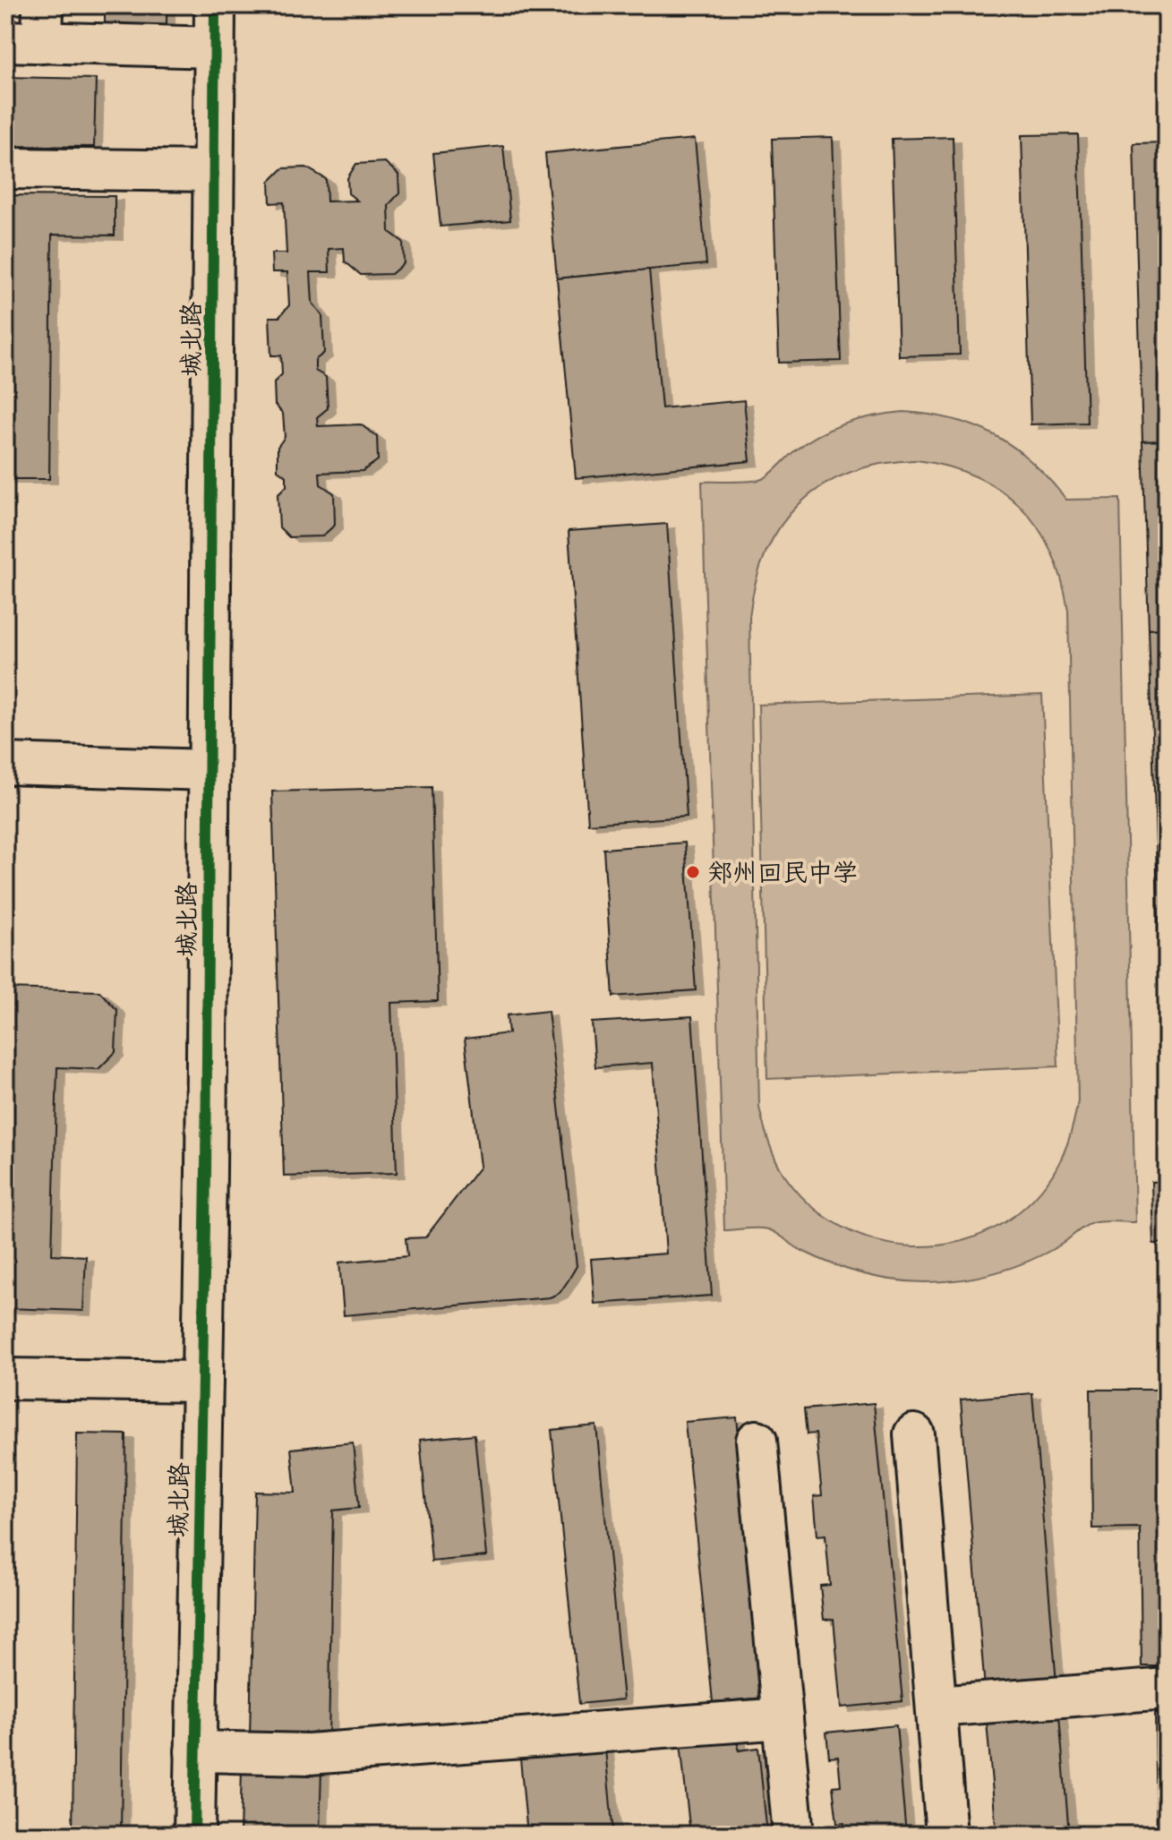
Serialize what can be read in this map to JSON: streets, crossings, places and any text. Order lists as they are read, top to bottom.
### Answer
{
  "streets": {
    "street": ["城北路"]
  },
  "places": ["郑州回民中学"]
}
